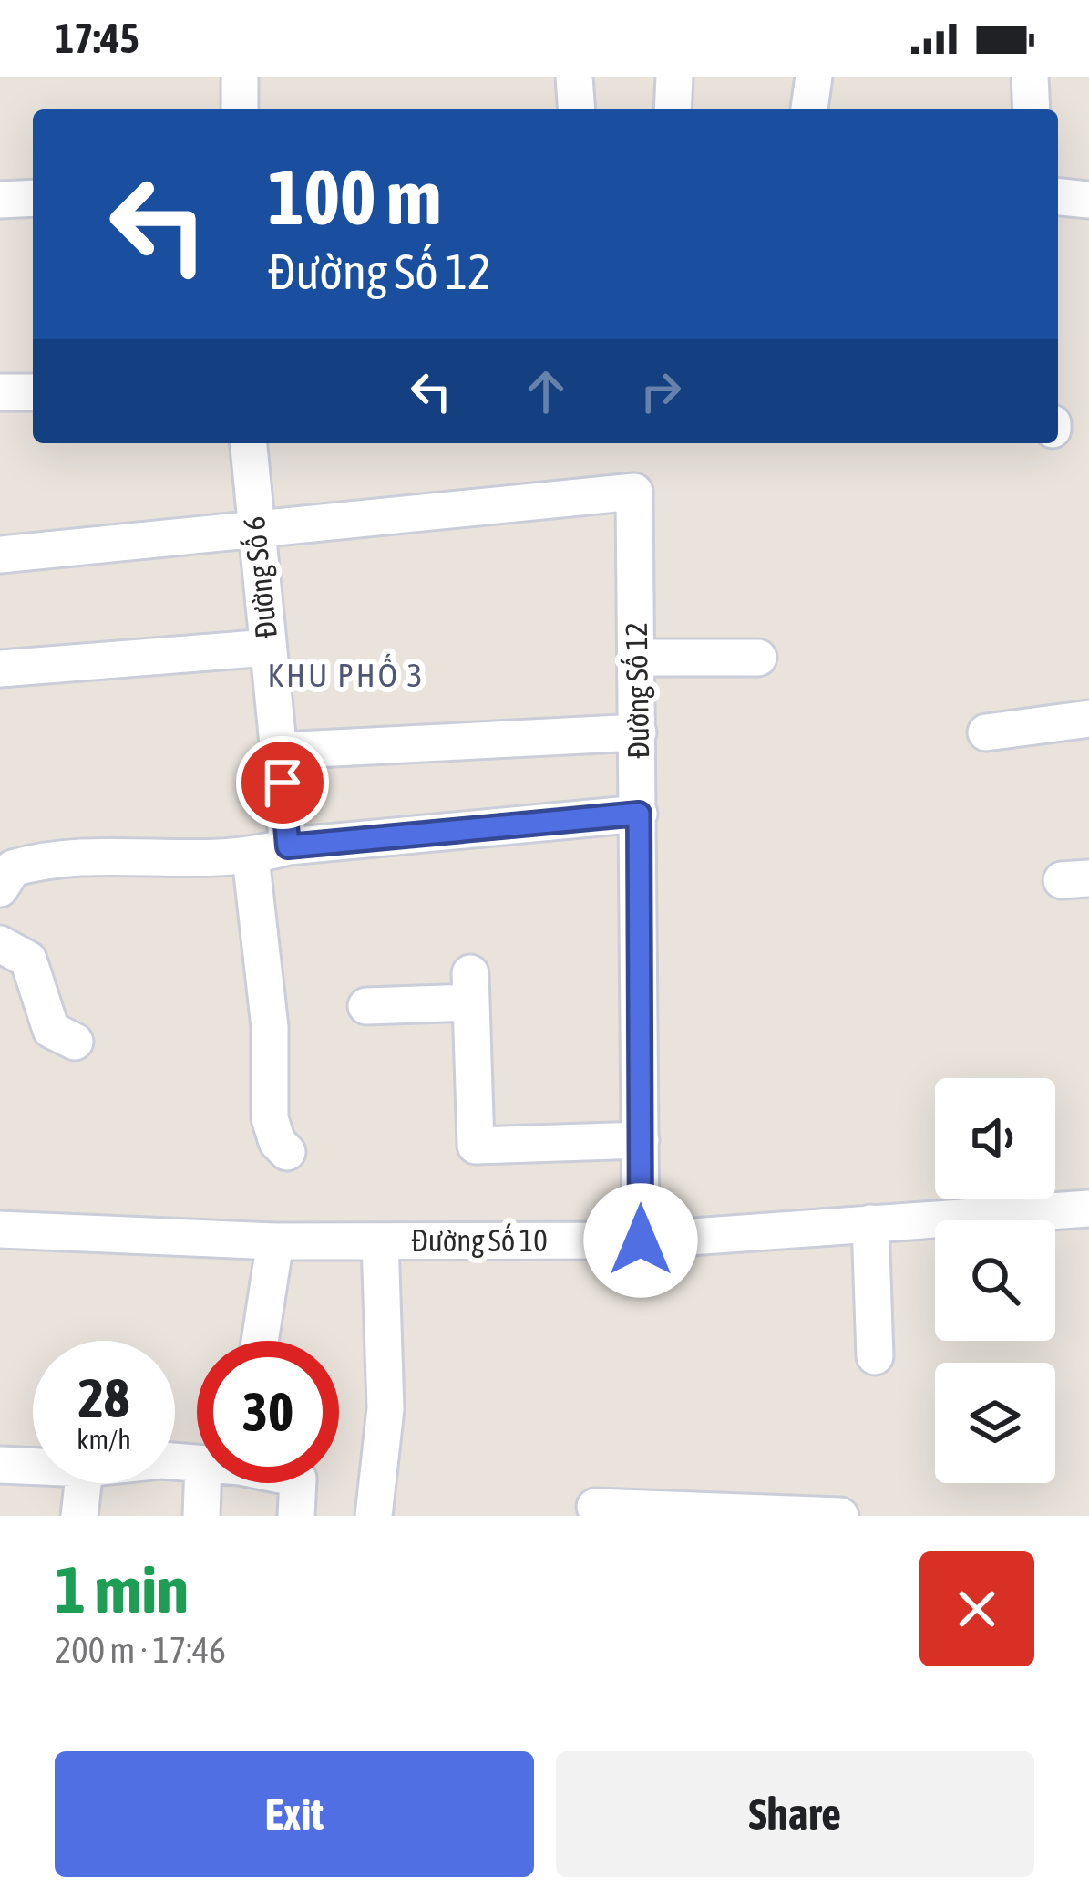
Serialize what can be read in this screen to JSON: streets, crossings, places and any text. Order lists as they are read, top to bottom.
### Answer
{
  "streets": {
    "street": ["Đường Số 6", "Đường Số 12", "Đường Số 10"]
  },
  "crossings": [
    ["Đường Số 6", "Đường Số 12"],
    ["Đường Số 12", "Đường Số 10"]
  ],
  "districts": ["KHU PHỐ 3"],
  "page": {
    "status": "17:45",
    "turn": ["100 m", "Đường Số 12"],
    "speed": "28 km/h",
    "limit": "30",
    "heading": ["1 min", "200 m · 17:46"],
    "buttons": ["Exit", "Share"]
  }
}
